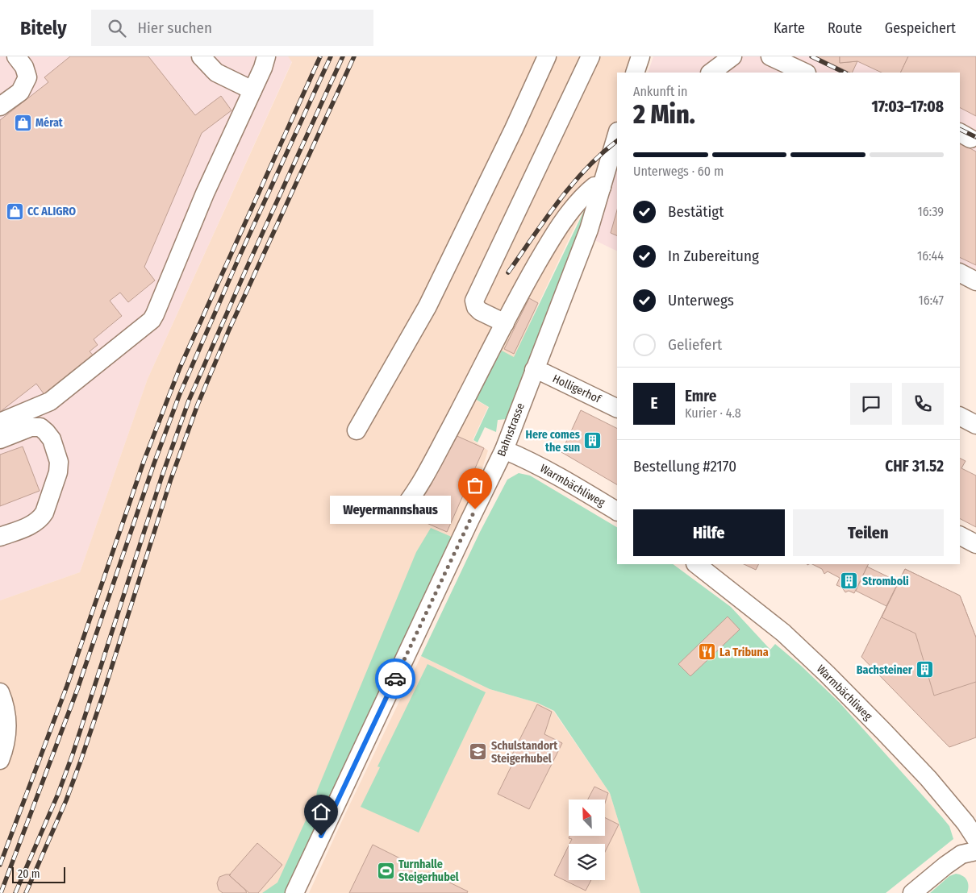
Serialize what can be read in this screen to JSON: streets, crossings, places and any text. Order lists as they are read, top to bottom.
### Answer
{
  "streets": {
    "street": ["Holligerhof", "Bahnstrasse", "Warmbächliweg"]
  },
  "crossings": [
    ["Holligerhof", "Bahnstrasse"],
    ["Bahnstrasse", "Warmbächliweg"]
  ],
  "places": {
    "shop": ["Mérat", "CC ALIGRO"],
    "building": ["Here comes the sun", "Stromboli", "Bachsteiner"],
    "other": ["Weyermannshaus"],
    "restaurant": ["La Tribuna"],
    "school or university": ["Schulstandort Steigerhubel"],
    "sports": ["Turnhalle Steigerhubel"]
  },
  "scale_bar": "20 m",
  "north": "top left",
  "page": {
    "header": "Bitely",
    "search": "Hier suchen",
    "nav": ["Karte", "Route", "Gespeichert"],
    "heading": ["2 Min.", "Ankunft in", "17:03–17:08"],
    "panel": [
      "Emre",
      "Kurier · 4.8",
      "Bestellung #2170",
      "CHF 31.52"
    ],
    "bar": "Unterwegs · 60 m",
    "list": [
      ["Bestätigt", "16:39"],
      ["In Zubereitung", "16:44"],
      ["Unterwegs", "16:47"],
      "Geliefert"
    ],
    "round": "E",
    "bubble": "Weyermannshaus",
    "buttons": ["Hilfe", "Teilen"],
    "scale": "20 m"
  }
}
